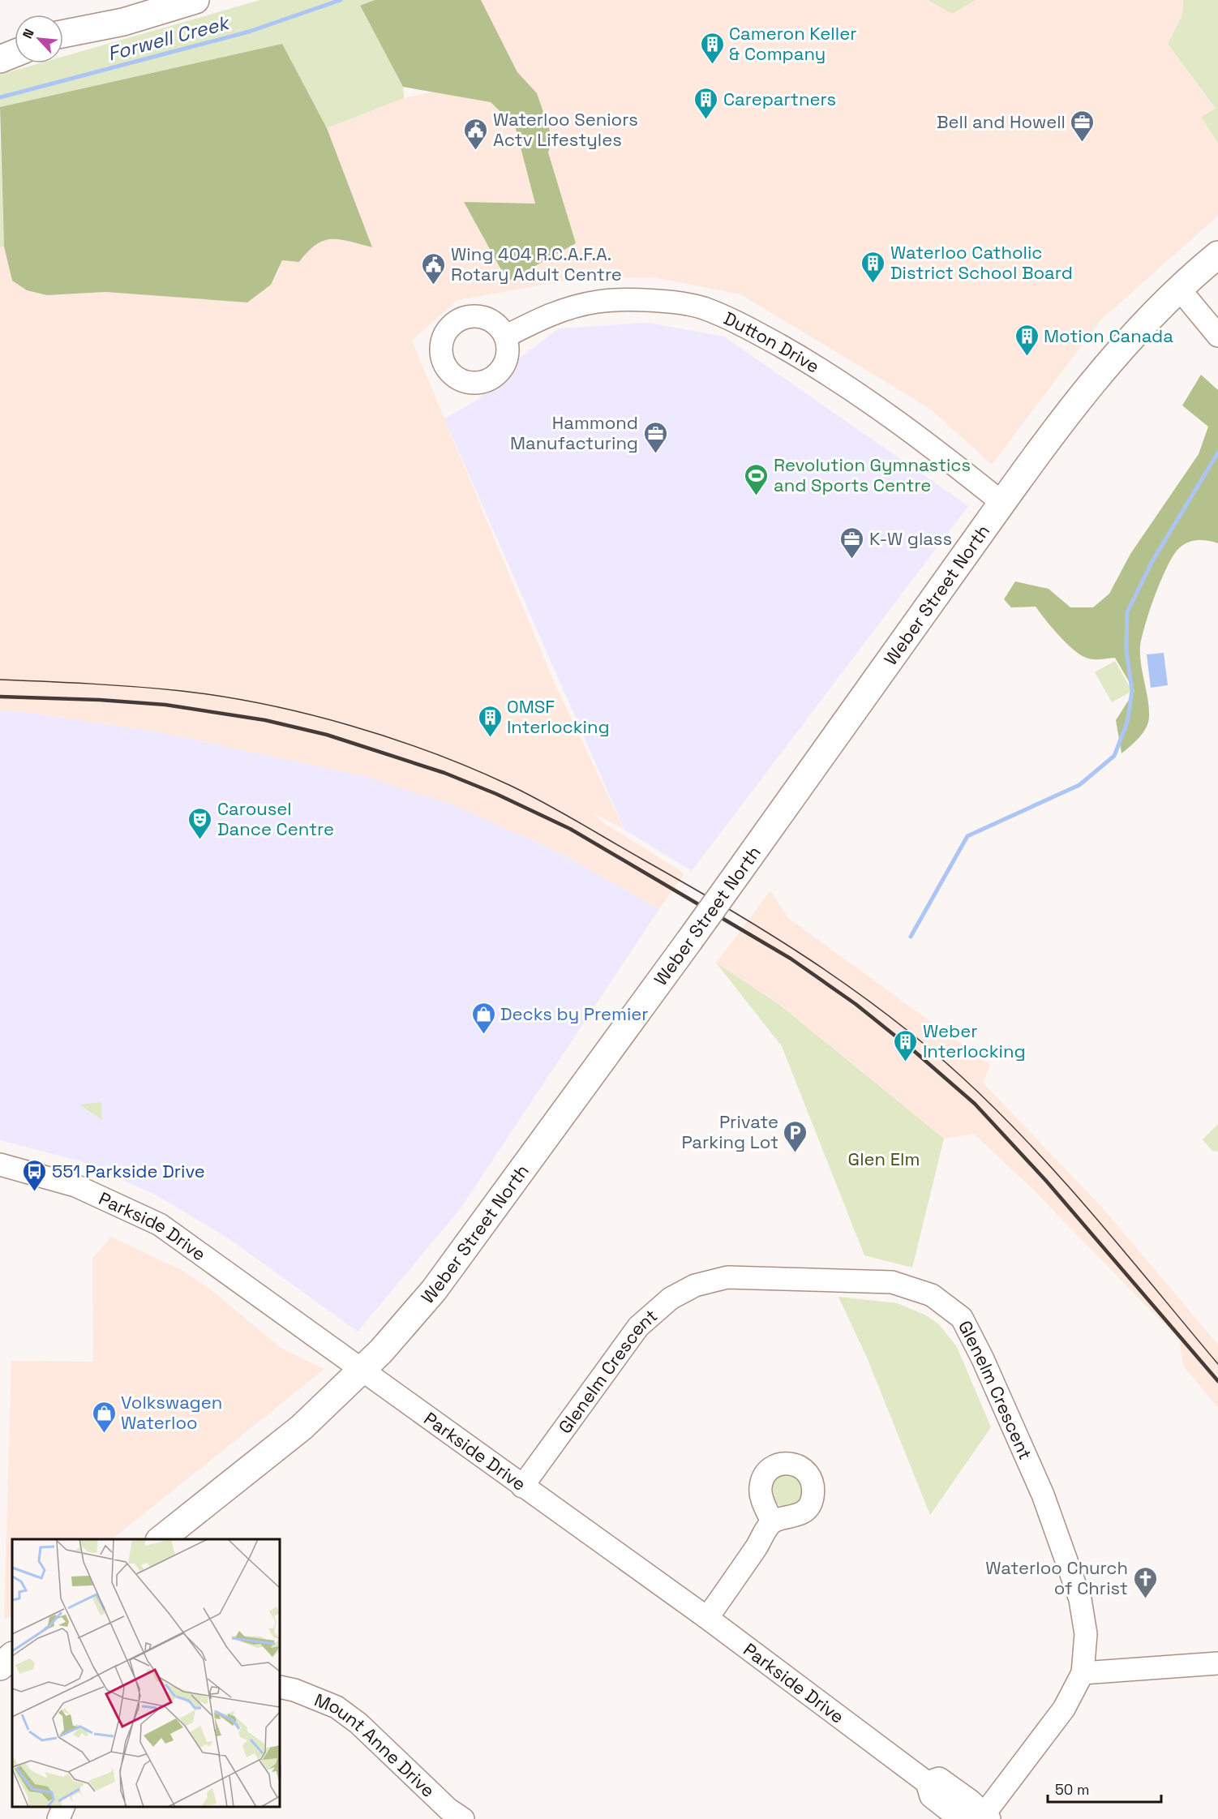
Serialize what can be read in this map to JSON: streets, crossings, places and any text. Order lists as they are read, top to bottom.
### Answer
{
  "streets": {
    "main road": ["Weber Street North"],
    "street": [
      "Dutton Drive",
      "Parkside Drive",
      "Glenelm Crescent",
      "Mount Anne Drive"
    ]
  },
  "crossings": [
    ["Dutton Drive", "Weber Street North"],
    ["Weber Street North", "Parkside Drive"],
    ["Parkside Drive", "Glenelm Crescent"]
  ],
  "water": ["Forwell Creek"],
  "parks": ["Glen Elm"],
  "places": {
    "building": [
      "Cameron Keller & Company",
      "Carepartners",
      "Waterloo Catholic District School Board",
      "Motion Canada",
      "OMSF Interlocking",
      "Weber Interlocking"
    ],
    "office": ["Bell and Howell", "Hammond Manufacturing", "K-W glass"],
    "public building": ["Waterloo Seniors Actv Lifestyles", "Wing 404 R.C.A.F.A. Rotary Adult Centre"],
    "sports": ["Revolution Gymnastics and Sports Centre"],
    "theatre": ["Carousel Dance Centre"],
    "shop": ["Decks by Premier", "Volkswagen Waterloo"],
    "parking": ["Private Parking Lot"],
    "bus stop": ["551 Parkside Drive"],
    "church": ["Waterloo Church of Christ"]
  },
  "scale_bar": "50 m",
  "north": "top left"
}
